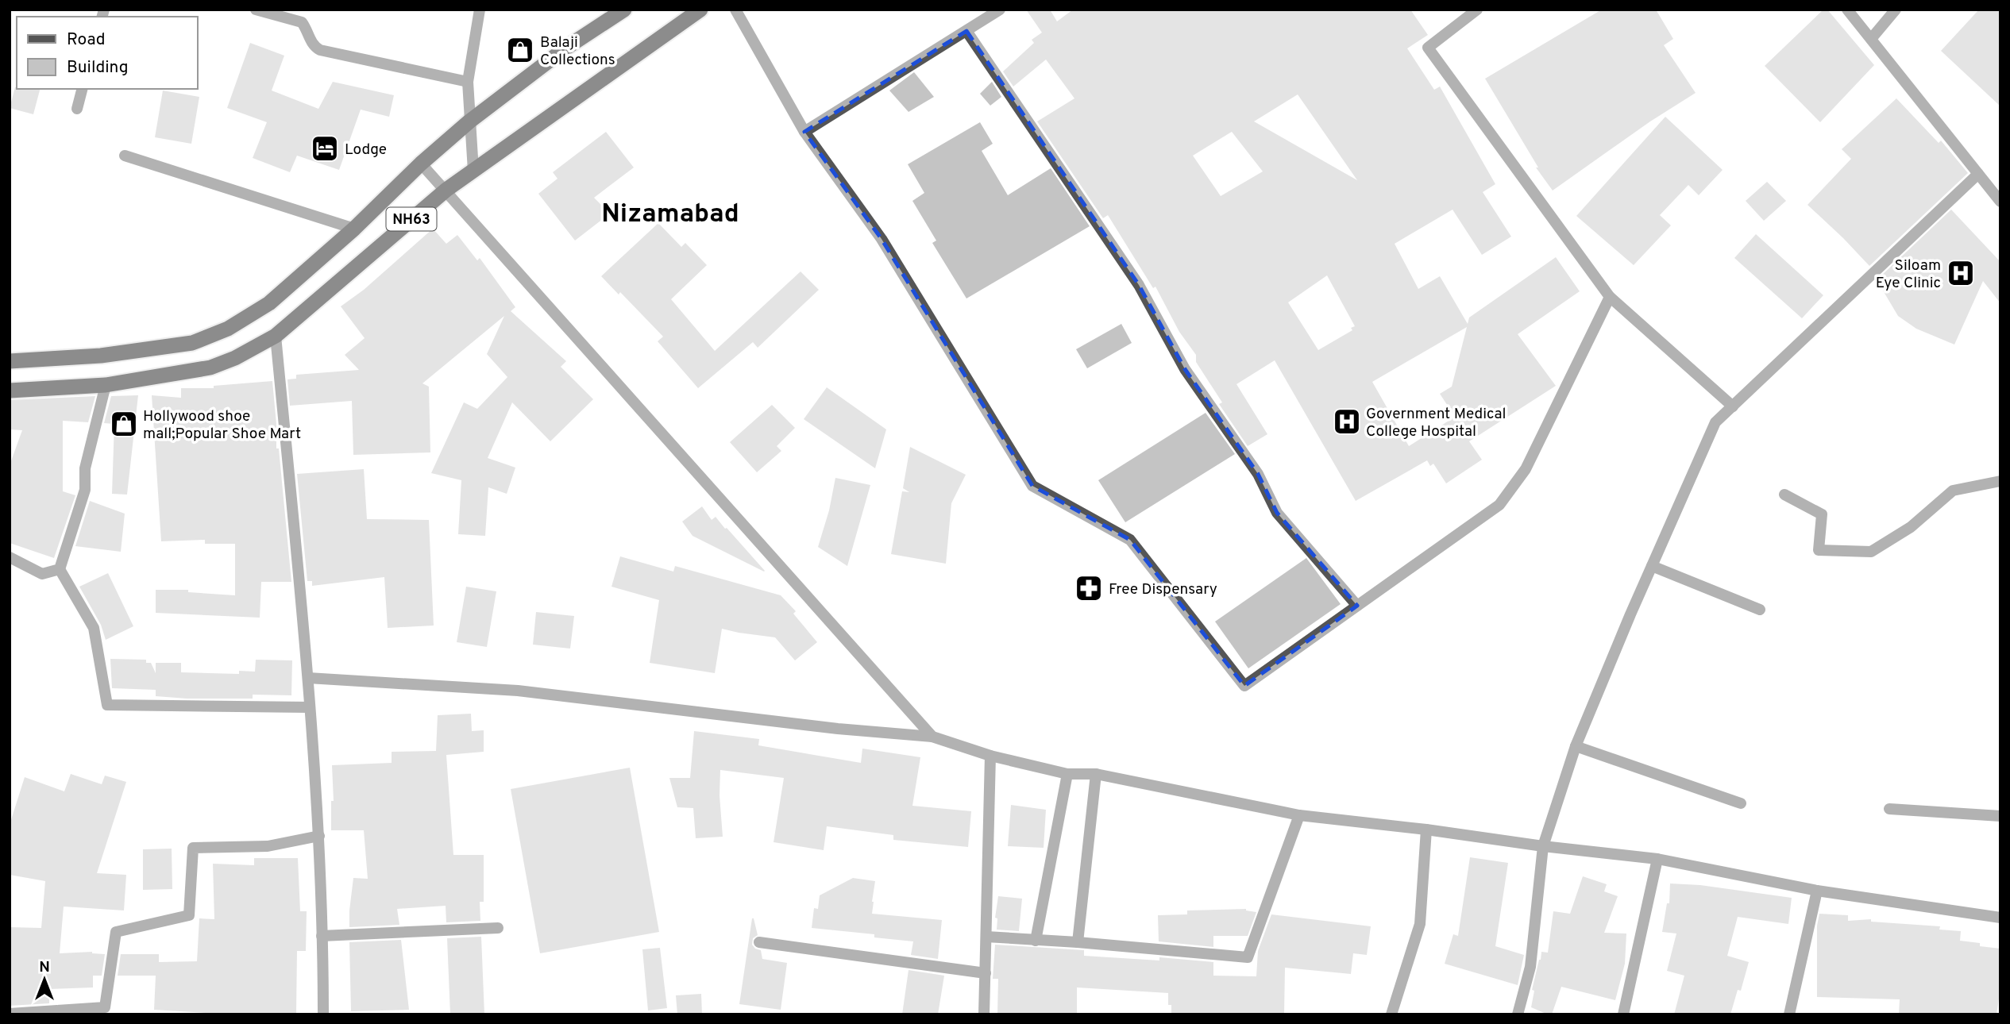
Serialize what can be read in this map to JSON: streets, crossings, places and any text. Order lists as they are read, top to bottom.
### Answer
{
  "streets": {
    "highway": ["NH63"]
  },
  "districts": ["Nizamabad"],
  "places": {
    "shop": ["Balaji Collections", "Hollywood shoe mall;Popular Shoe Mart"],
    "hotel": ["Lodge"],
    "hospital": ["Siloam Eye Clinic", "Government Medical College Hospital"],
    "pharmacy": ["Free Dispensary"]
  },
  "legend": ["Road", "Building"],
  "north": "top"
}
